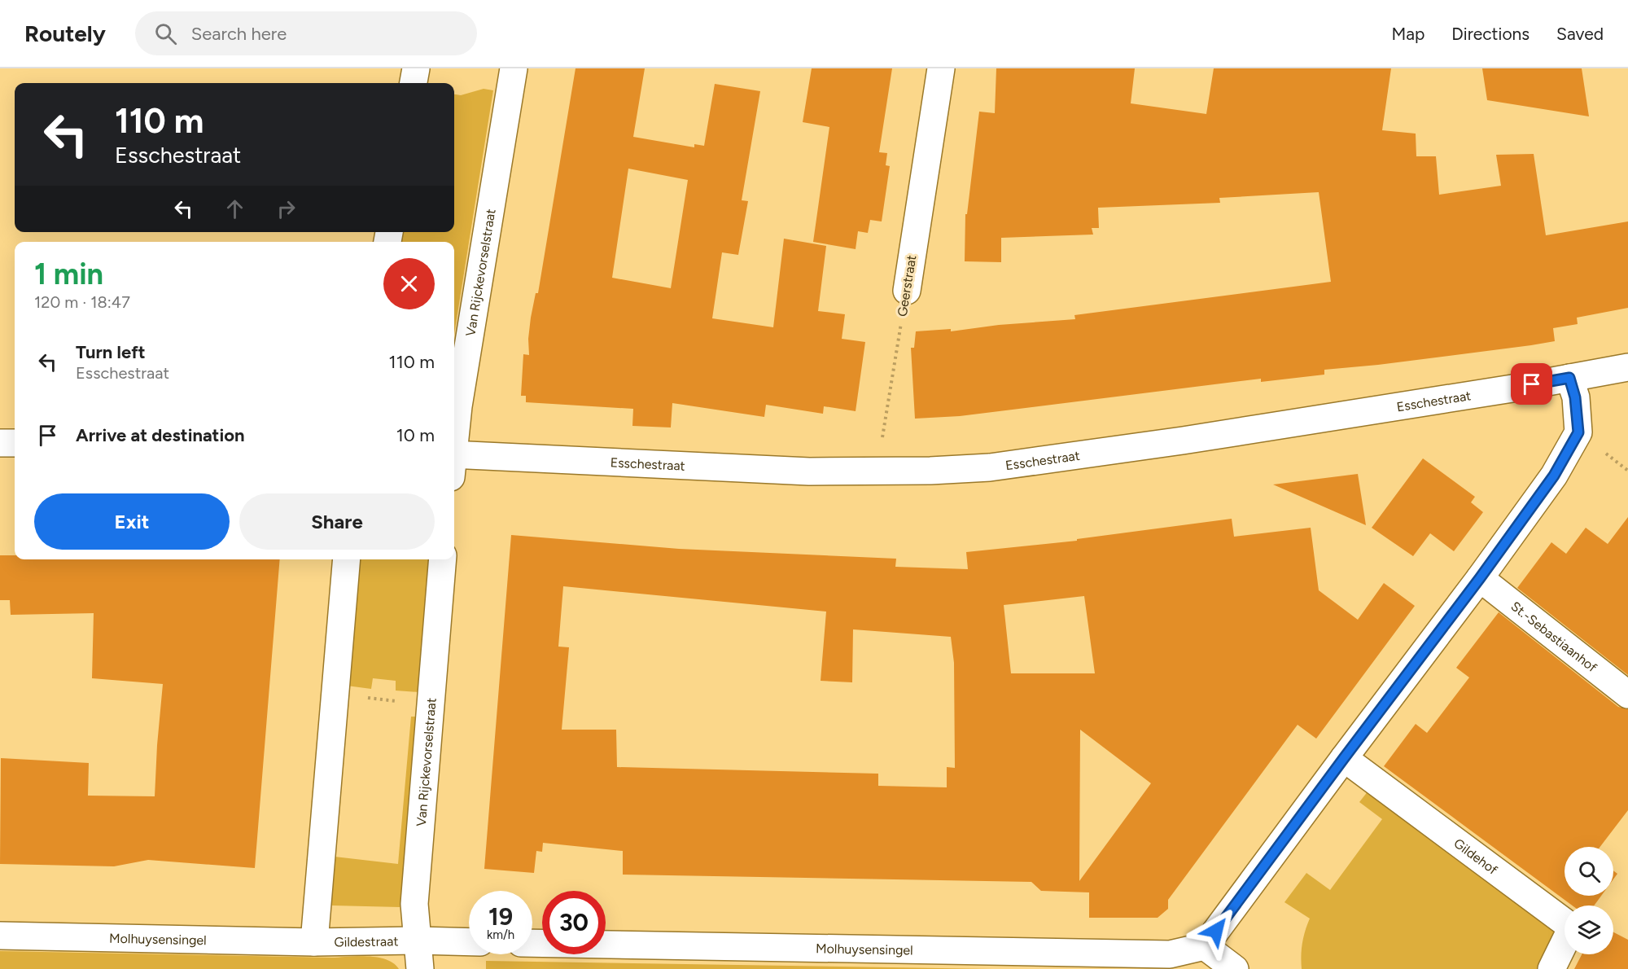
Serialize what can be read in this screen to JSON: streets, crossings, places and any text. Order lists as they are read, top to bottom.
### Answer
{
  "streets": {
    "street": [
      "Van Rijckevorselstraat",
      "Geerstraat",
      "Esschestraat",
      "St.-Sebastiaanhof",
      "Gildehof",
      "Molhuysensingel",
      "Gildestraat"
    ]
  },
  "crossings": [
    ["Van Rijckevorselstraat", "Gildestraat"],
    ["Geerstraat", "Esschestraat"],
    ["Molhuysensingel", "Gildestraat"]
  ],
  "page": {
    "header": "Routely",
    "search": "Search here",
    "nav": ["Map", "Directions", "Saved"],
    "turn": ["110 m", "Esschestraat"],
    "heading": ["1 min", "120 m · 18:47"],
    "list": [
      {
        "name": "Turn left",
        "note": "Esschestraat",
        "value": "110 m"
      },
      {
        "name": "Arrive at destination",
        "value": "10 m"
      }
    ],
    "buttons": ["Exit", "Share"],
    "speed": "19 km/h",
    "limit": "30"
  }
}
